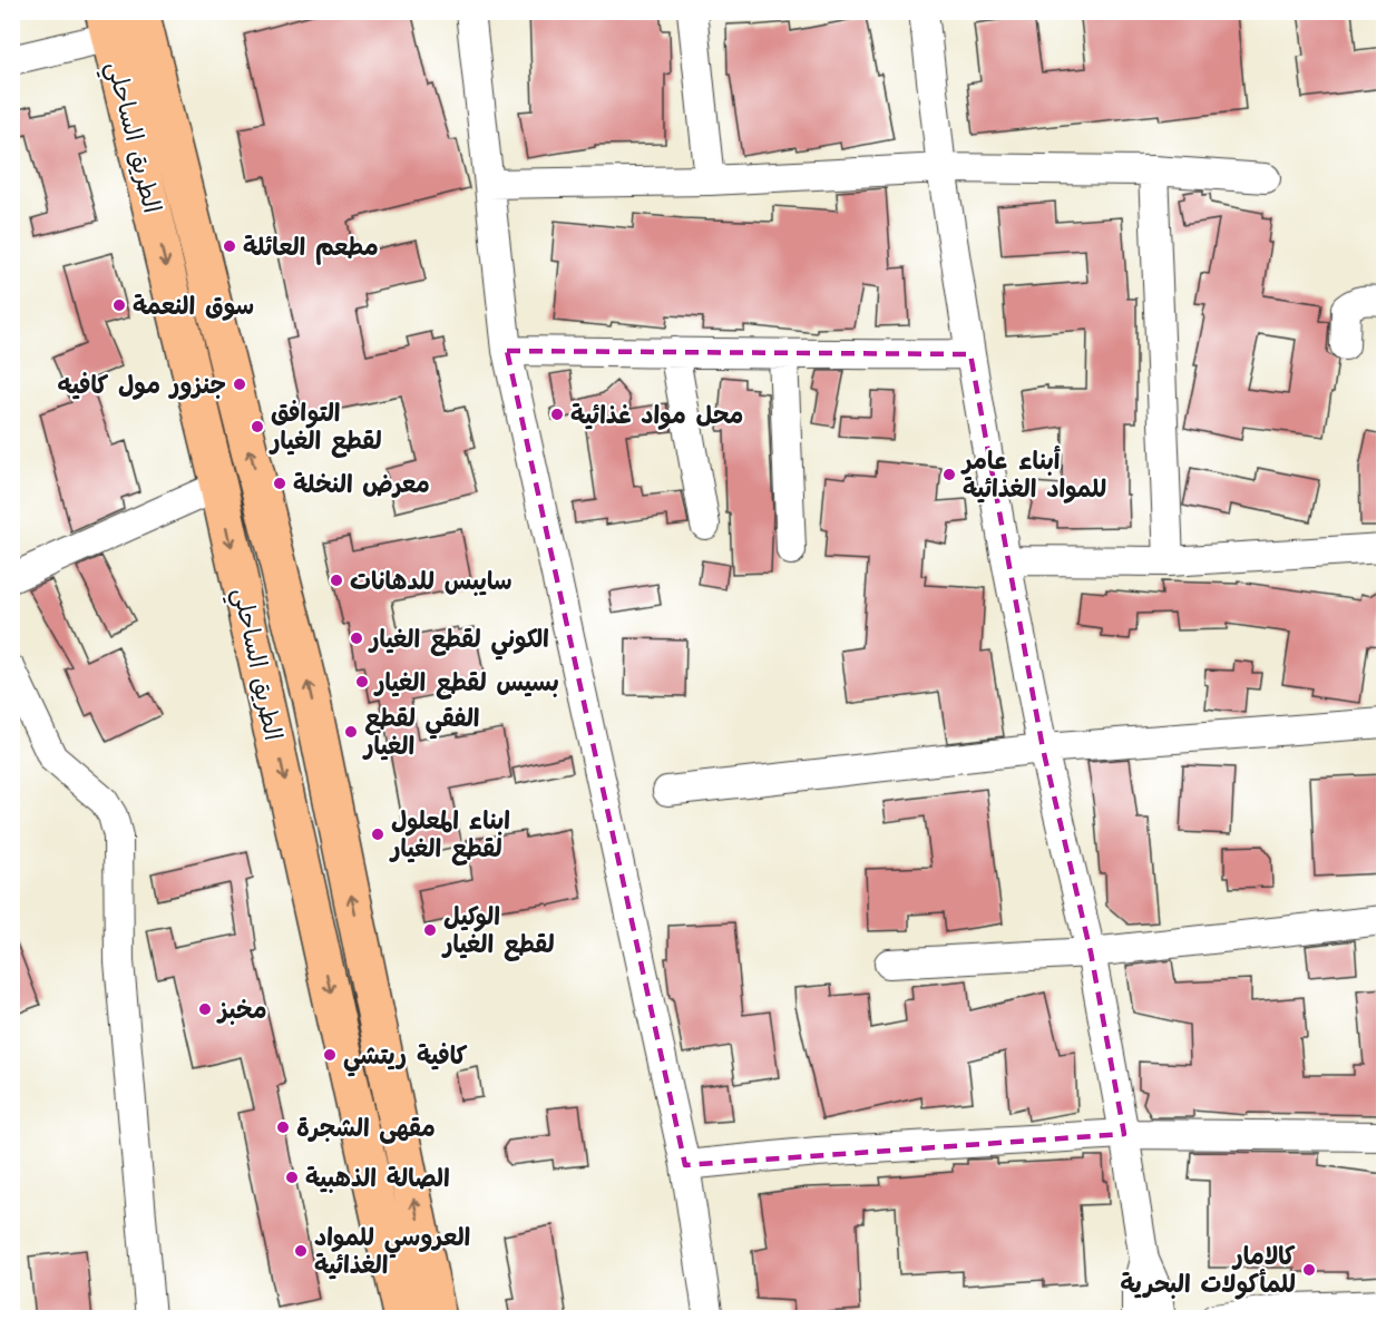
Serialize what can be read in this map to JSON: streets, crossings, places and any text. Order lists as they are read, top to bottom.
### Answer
{
  "streets": {
    "highway": ["الطريق الساحلي"]
  },
  "places": [
    "مطعم العائلة",
    "سوق النعمة",
    "جنزور مول كافيه",
    "محل مواد غذائية",
    "التوافق لقطع الغيار",
    "أبناء عامر للمواد الغذائية",
    "معرض النخلة",
    "سايبس للدهانات",
    "الكوني لقطع الغيار",
    "بسيس لقطع الغيار",
    "الفقي لقطع الغيار",
    "ابناء المعلول لقطع الغيار",
    "الوكيل لقطع الغيار",
    "مخبز",
    "كافية ريتشي",
    "مقهى الشجرة",
    "الصالة الذهبية",
    "العروسي للمواد الغذائية",
    "كالامار للمأكولات البحرية"
  ]
}
